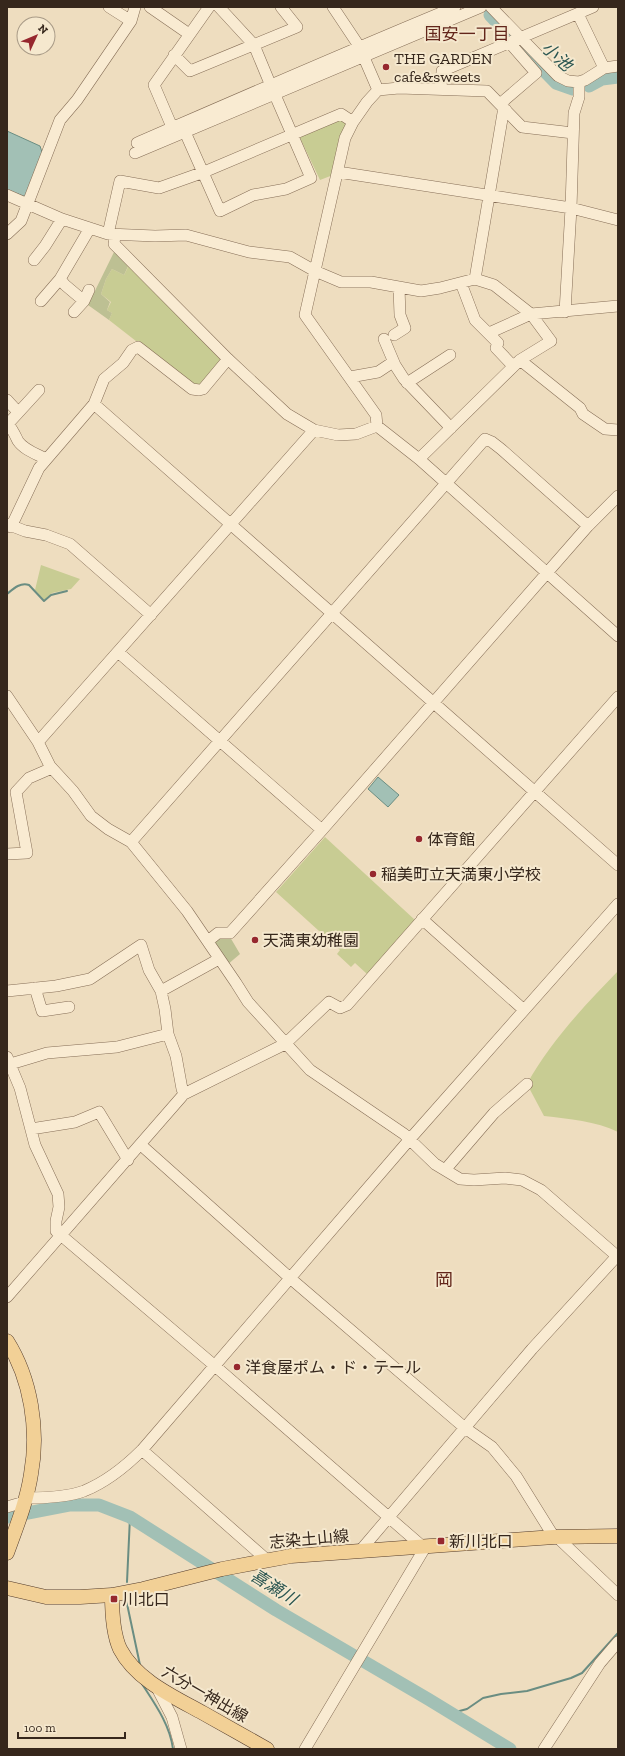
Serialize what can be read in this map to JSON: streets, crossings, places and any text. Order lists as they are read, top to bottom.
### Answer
{
  "streets": {
    "main road": ["志染土山線", "六分一神出線"]
  },
  "crossings": [
    ["志染土山線", "六分一神出線"]
  ],
  "districts": ["国安一丁目", "岡"],
  "water": ["小池", "喜瀬川"],
  "places": {
    "other": [
      "THE GARDEN cafe&sweets",
      "体育館",
      "稲美町立天満東小学校",
      "天満東幼稚園",
      "洋食屋ポム・ド・テール"
    ],
    "transit": ["新川北口", "川北口"]
  },
  "scale_bar": "100 m",
  "north": "top right"
}
